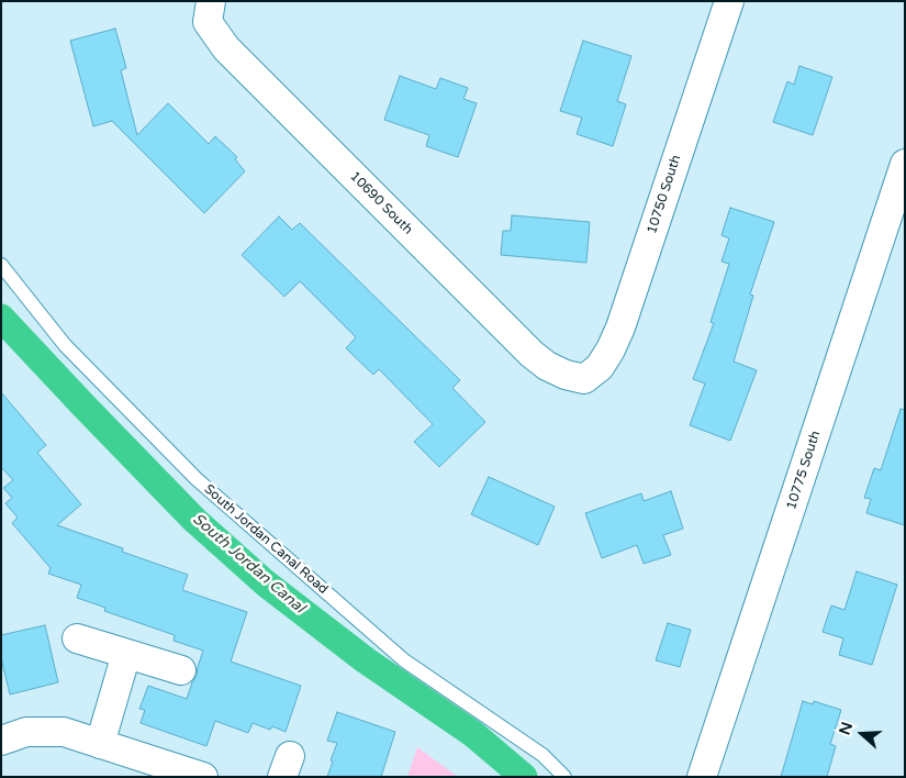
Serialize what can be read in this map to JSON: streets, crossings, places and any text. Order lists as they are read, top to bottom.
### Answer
{
  "streets": {
    "street": ["10750 South", "10690 South", "10775 South"],
    "lane": ["South Jordan Canal Road"]
  },
  "crossings": [
    ["10750 South", "10690 South"]
  ],
  "water": ["South Jordan Canal"],
  "north": "left"
}
